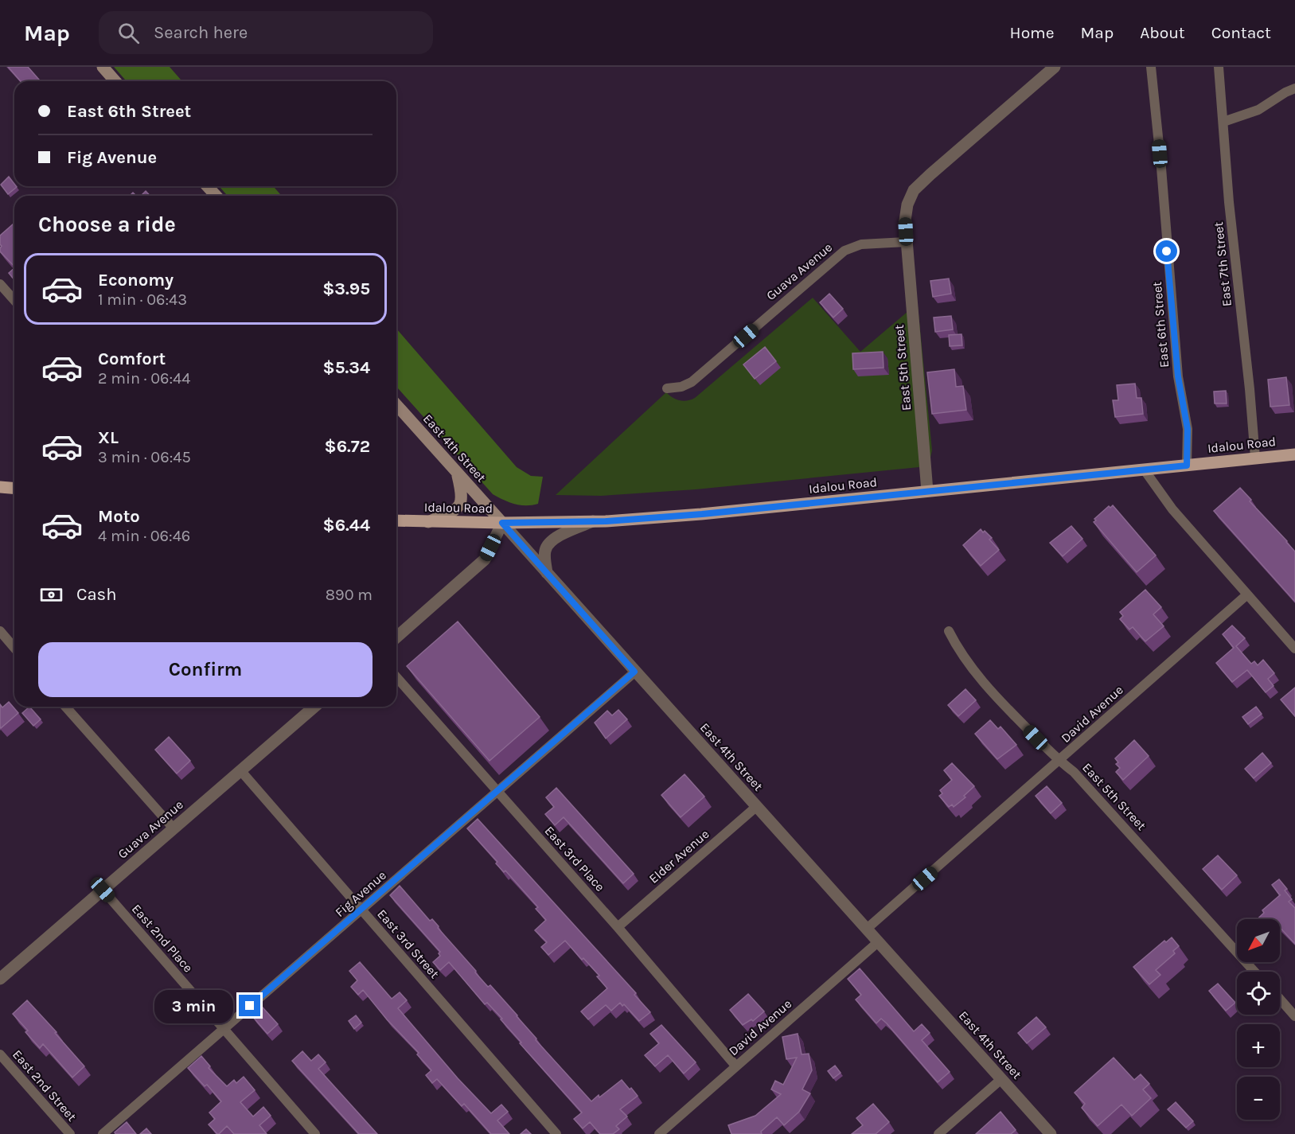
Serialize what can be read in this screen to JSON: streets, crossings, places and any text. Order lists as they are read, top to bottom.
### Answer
{
  "streets": {
    "main road": ["Idalou Road", "East 4th Street"],
    "street": [
      "East 7th Street",
      "Guava Avenue",
      "East 6th Street",
      "East 5th Street",
      "David Avenue",
      "Elder Avenue",
      "East 3rd Place",
      "Fig Avenue",
      "East 2nd Place",
      "East 3rd Street",
      "East 2nd Street"
    ]
  },
  "crossings": [
    ["East 7th Street", "Idalou Road"],
    ["Guava Avenue", "East 5th Street"],
    ["Guava Avenue", "East 2nd Place"],
    ["Guava Avenue", "East 3rd Street"],
    ["East 6th Street", "Idalou Road"],
    ["East 5th Street", "Idalou Road"],
    ["East 5th Street", "David Avenue"],
    ["Idalou Road", "East 4th Street"],
    ["East 4th Street", "David Avenue"],
    ["East 4th Street", "Elder Avenue"],
    ["East 4th Street", "Fig Avenue"],
    ["David Avenue", "East 3rd Place"],
    ["Elder Avenue", "East 3rd Place"],
    ["East 3rd Place", "Fig Avenue"],
    ["Fig Avenue", "East 2nd Place"],
    ["Fig Avenue", "East 3rd Street"]
  ],
  "north": "bottom left",
  "page": {
    "header": "Map",
    "search": "Search here",
    "nav": [
      "Home",
      "Map",
      "About",
      "Contact"
    ],
    "banner": ["East 6th Street", "Fig Avenue"],
    "heading": "Choose a ride",
    "list": [
      {
        "name": "Economy",
        "note": "1 min · 06:43",
        "value": "$3.95"
      },
      {
        "name": "Comfort",
        "note": "2 min · 06:44",
        "value": "$5.34"
      },
      {
        "name": "XL",
        "note": "3 min · 06:45",
        "value": "$6.72"
      },
      {
        "name": "Moto",
        "note": "4 min · 06:46",
        "value": "$6.44"
      }
    ],
    "pay": ["Cash", "890 m"],
    "buttons": "Confirm",
    "map_buttons": ["+", "−"],
    "bubble": "3 min"
  }
}
